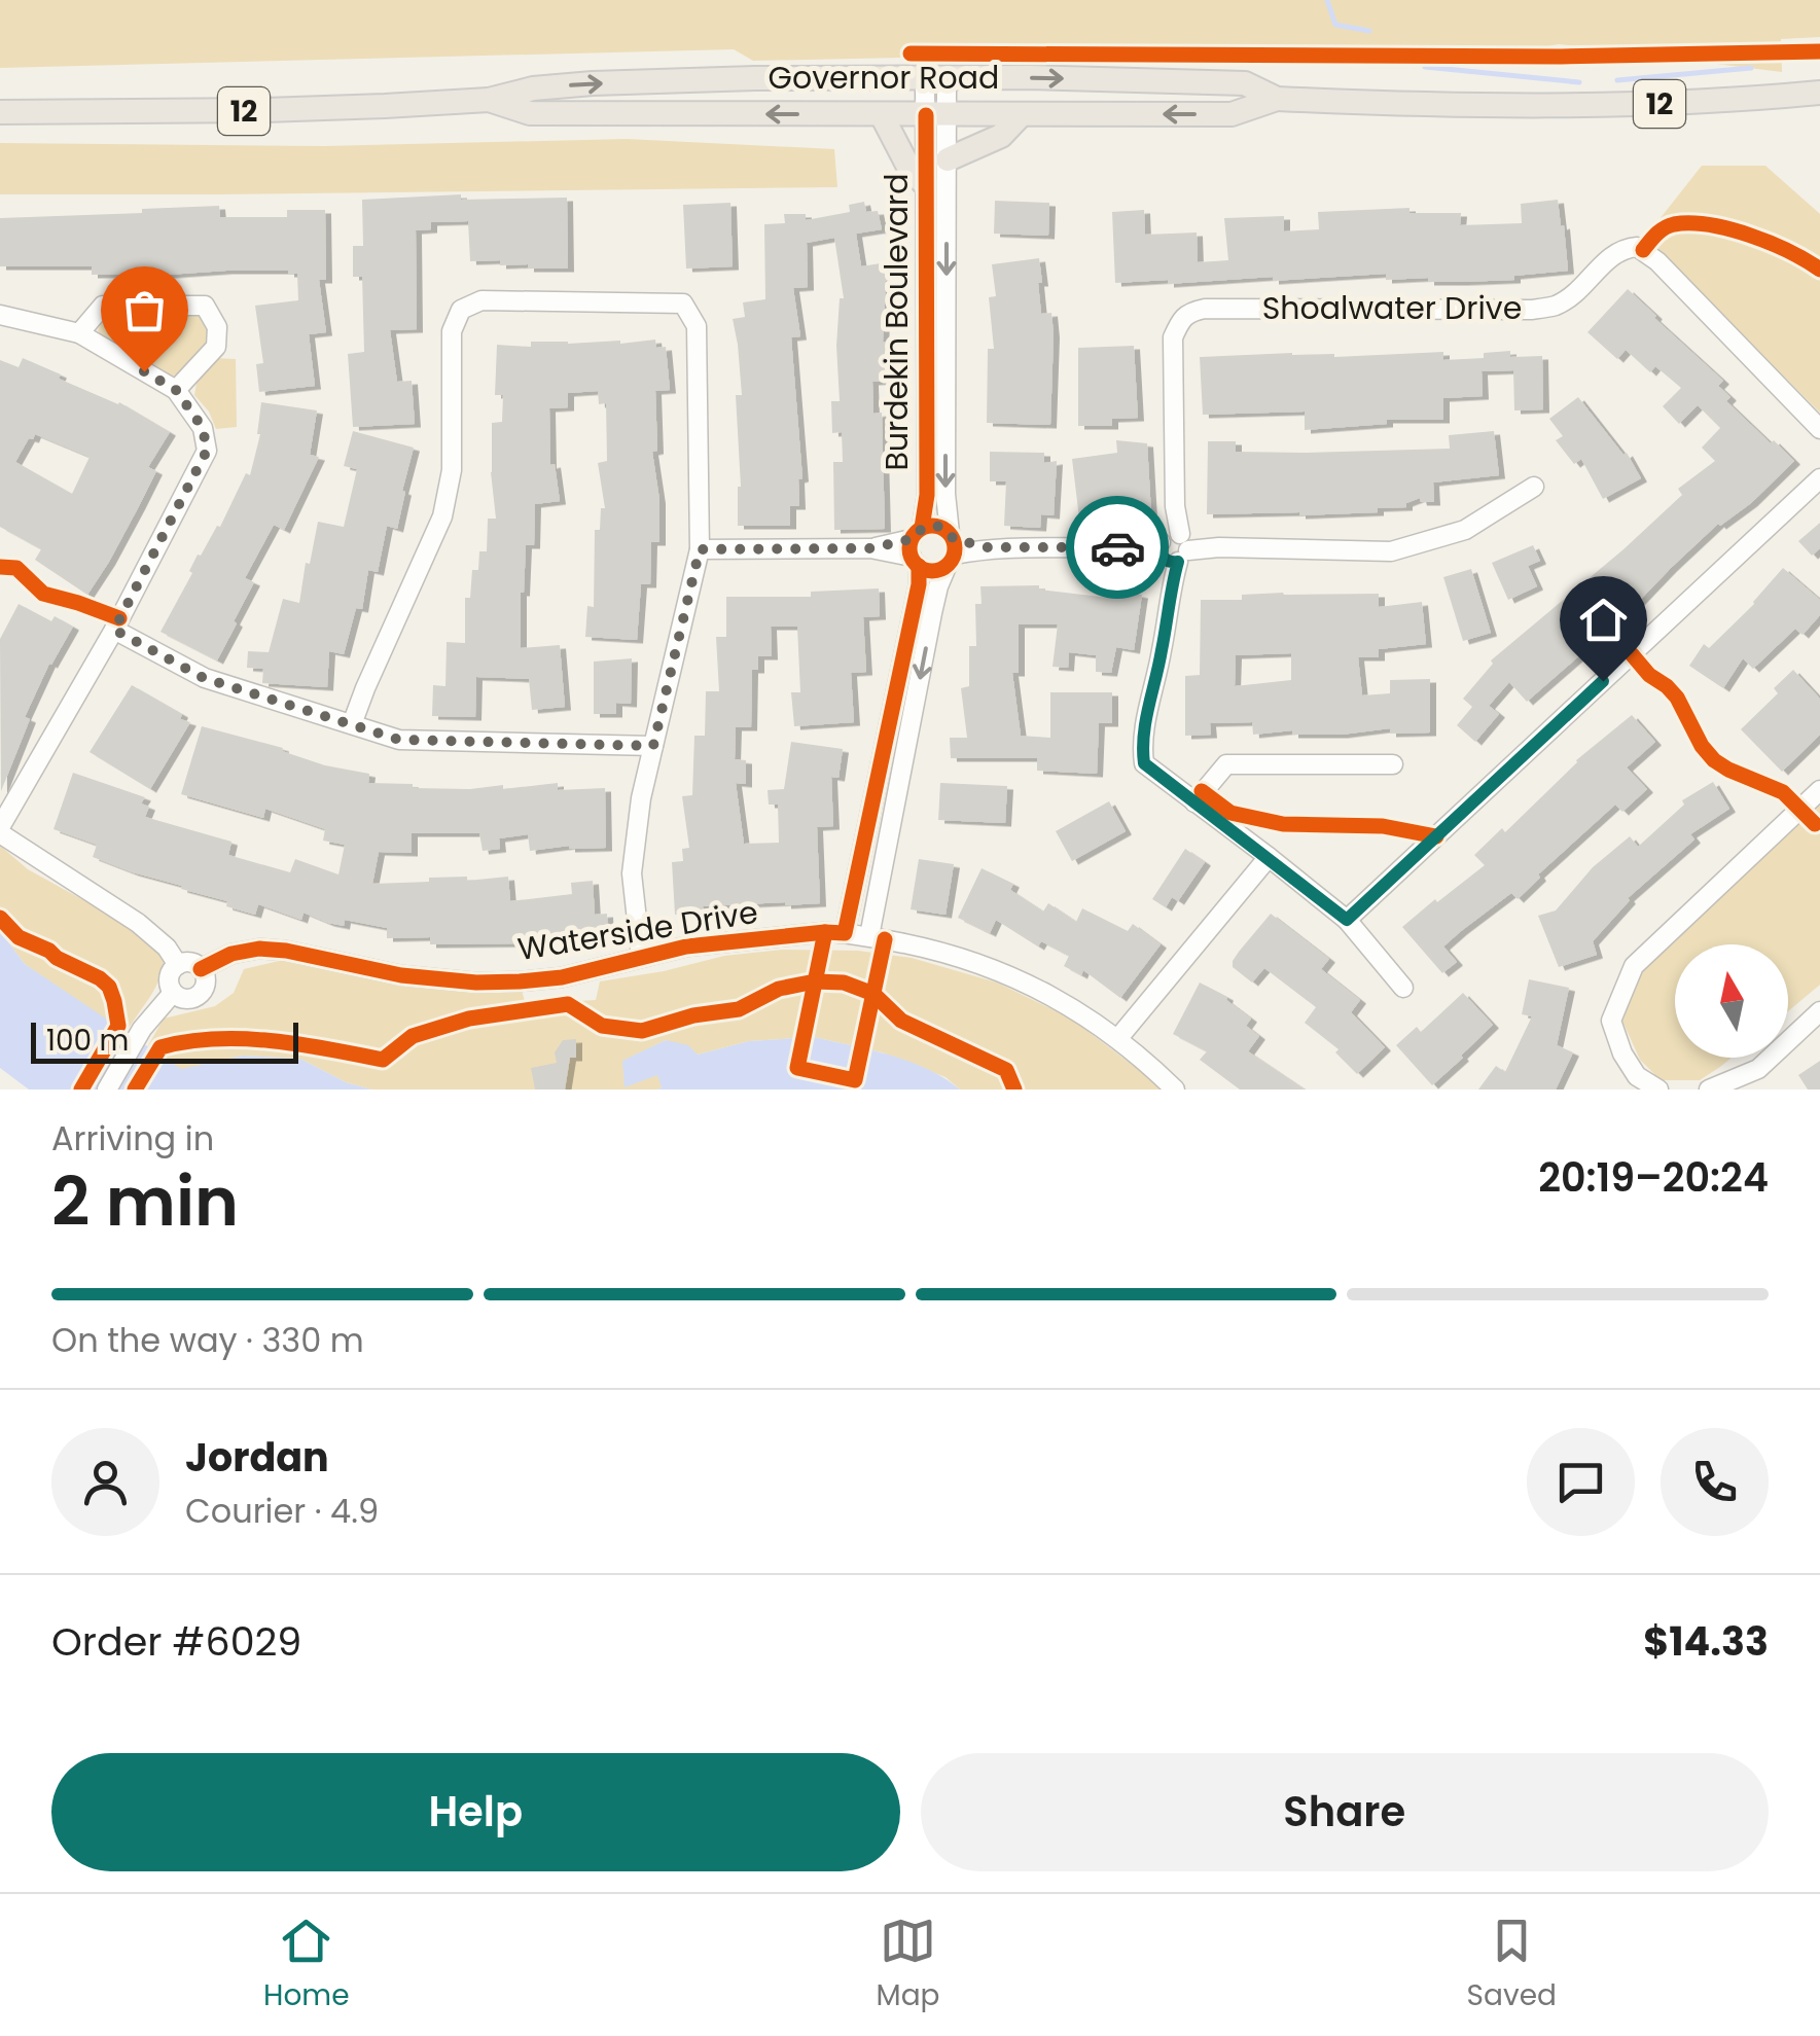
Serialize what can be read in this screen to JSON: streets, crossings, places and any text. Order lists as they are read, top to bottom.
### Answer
{
  "streets": {
    "main road": ["Governor Road", "12"],
    "street": ["Shoalwater Drive", "Burdekin Boulevard", "Waterside Drive"]
  },
  "crossings": [
    ["Governor Road", "Burdekin Boulevard"],
    ["Burdekin Boulevard", "Waterside Drive"]
  ],
  "scale_bar": "100 m",
  "north": "top",
  "page": {
    "scale": "100 m",
    "heading": ["2 min", "Arriving in", "20:19–20:24"],
    "panel": [
      "Jordan",
      "Courier · 4.9",
      "Order #6029",
      "$14.33"
    ],
    "bar": "On the way · 330 m",
    "buttons": ["Help", "Share"],
    "tabs": ["Home", "Map", "Saved"]
  }
}
